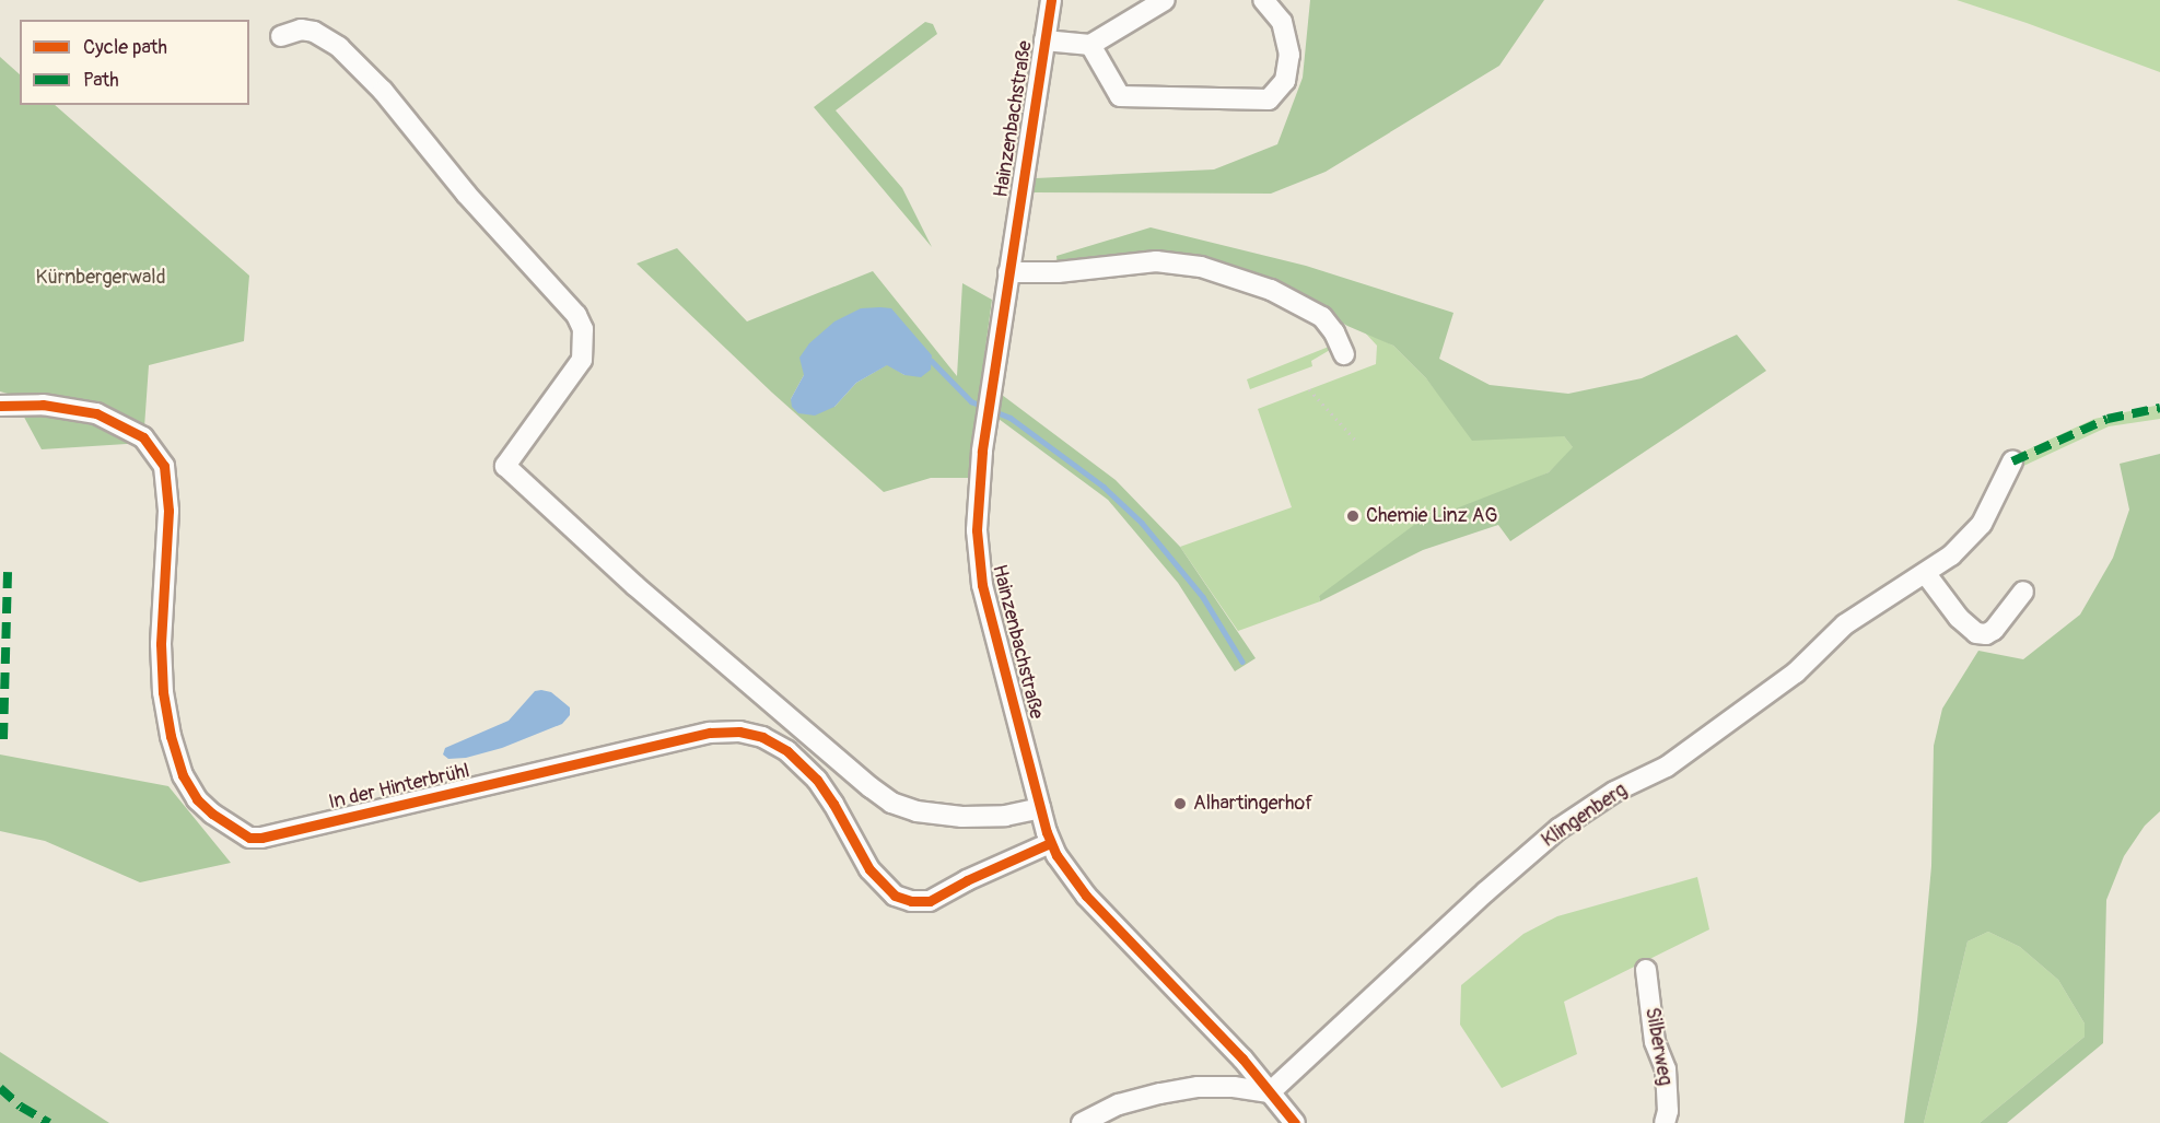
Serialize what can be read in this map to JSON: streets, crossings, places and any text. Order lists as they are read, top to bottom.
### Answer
{
  "streets": {
    "street": [
      "Hainzenbachstraße",
      "In der Hinterbrühl",
      "Klingenberg",
      "Silberweg"
    ]
  },
  "crossings": [
    ["Hainzenbachstraße", "In der Hinterbrühl"],
    ["Hainzenbachstraße", "Klingenberg"]
  ],
  "parks": ["Kürnbergerwald"],
  "places": ["Chemie Linz AG", "Alhartingerhof"],
  "legend": ["Cycle path", "Path"]
}
